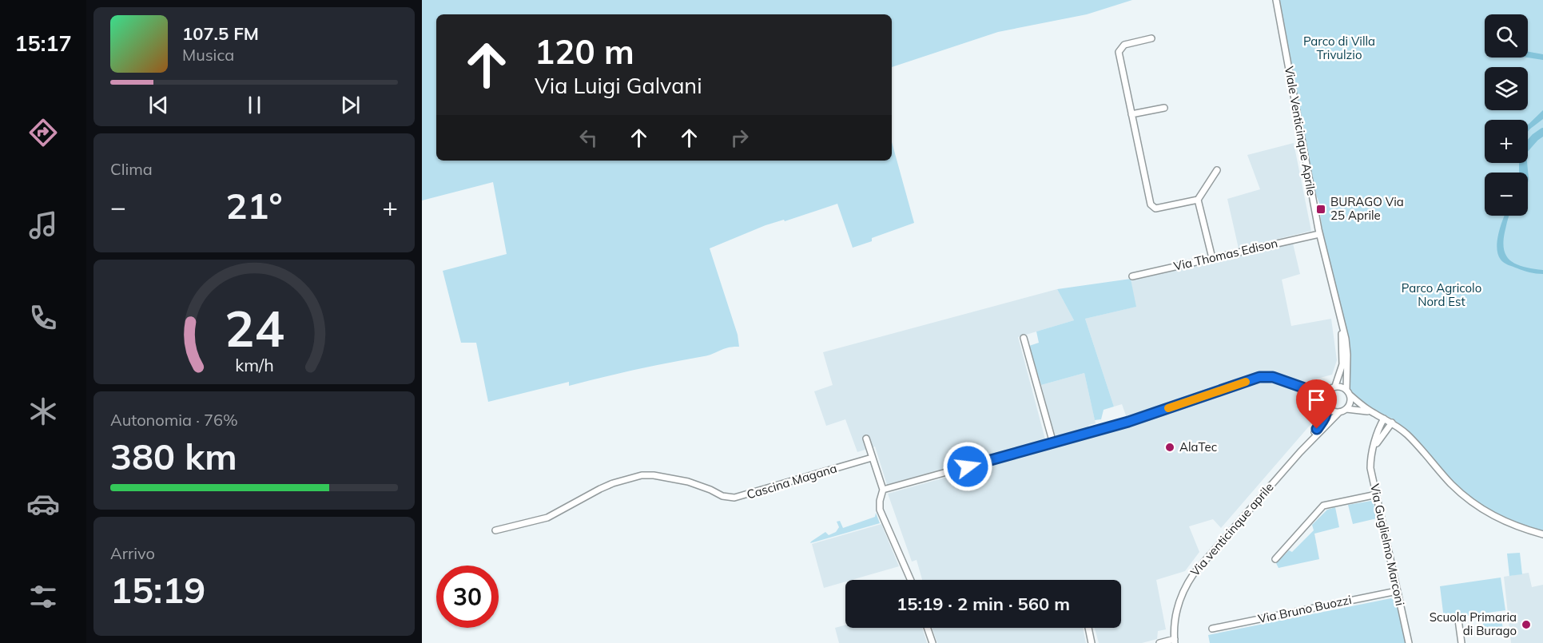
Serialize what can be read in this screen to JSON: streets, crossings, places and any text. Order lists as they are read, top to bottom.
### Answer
{
  "streets": {
    "street": [
      "Viale Venticinque Aprile",
      "Via Thomas Edison",
      "Cascina Magana",
      "Via venticinque aprile",
      "Via Guglielmo Marconi",
      "Via Bruno Buozzi"
    ]
  },
  "crossings": [
    ["Viale Venticinque Aprile", "Via Thomas Edison"],
    ["Viale Venticinque Aprile", "Via venticinque aprile"],
    ["Via Guglielmo Marconi", "Via Bruno Buozzi"]
  ],
  "parks": ["Parco di Villa Trivulzio", "Parco Agricolo Nord Est"],
  "places": {
    "transit": ["BURAGO Via 25 Aprile"],
    "other": ["AlaTec", "Scuola Primaria di Burago"]
  },
  "page": {
    "tabs": "15:17",
    "map_buttons": ["+", "−"],
    "turn": ["120 m", "Via Luigi Galvani"],
    "song": ["107.5 FM", "Musica"],
    "tile": [
      "Clima",
      ["Autonomia · 76%", "380 km"],
      ["Arrivo", "15:19"]
    ],
    "heat": ["−", "21°", "+"],
    "limit": "30",
    "trip": "15:19 · 2 min · 560 m",
    "gauge": ["24", "km/h"]
  }
}
